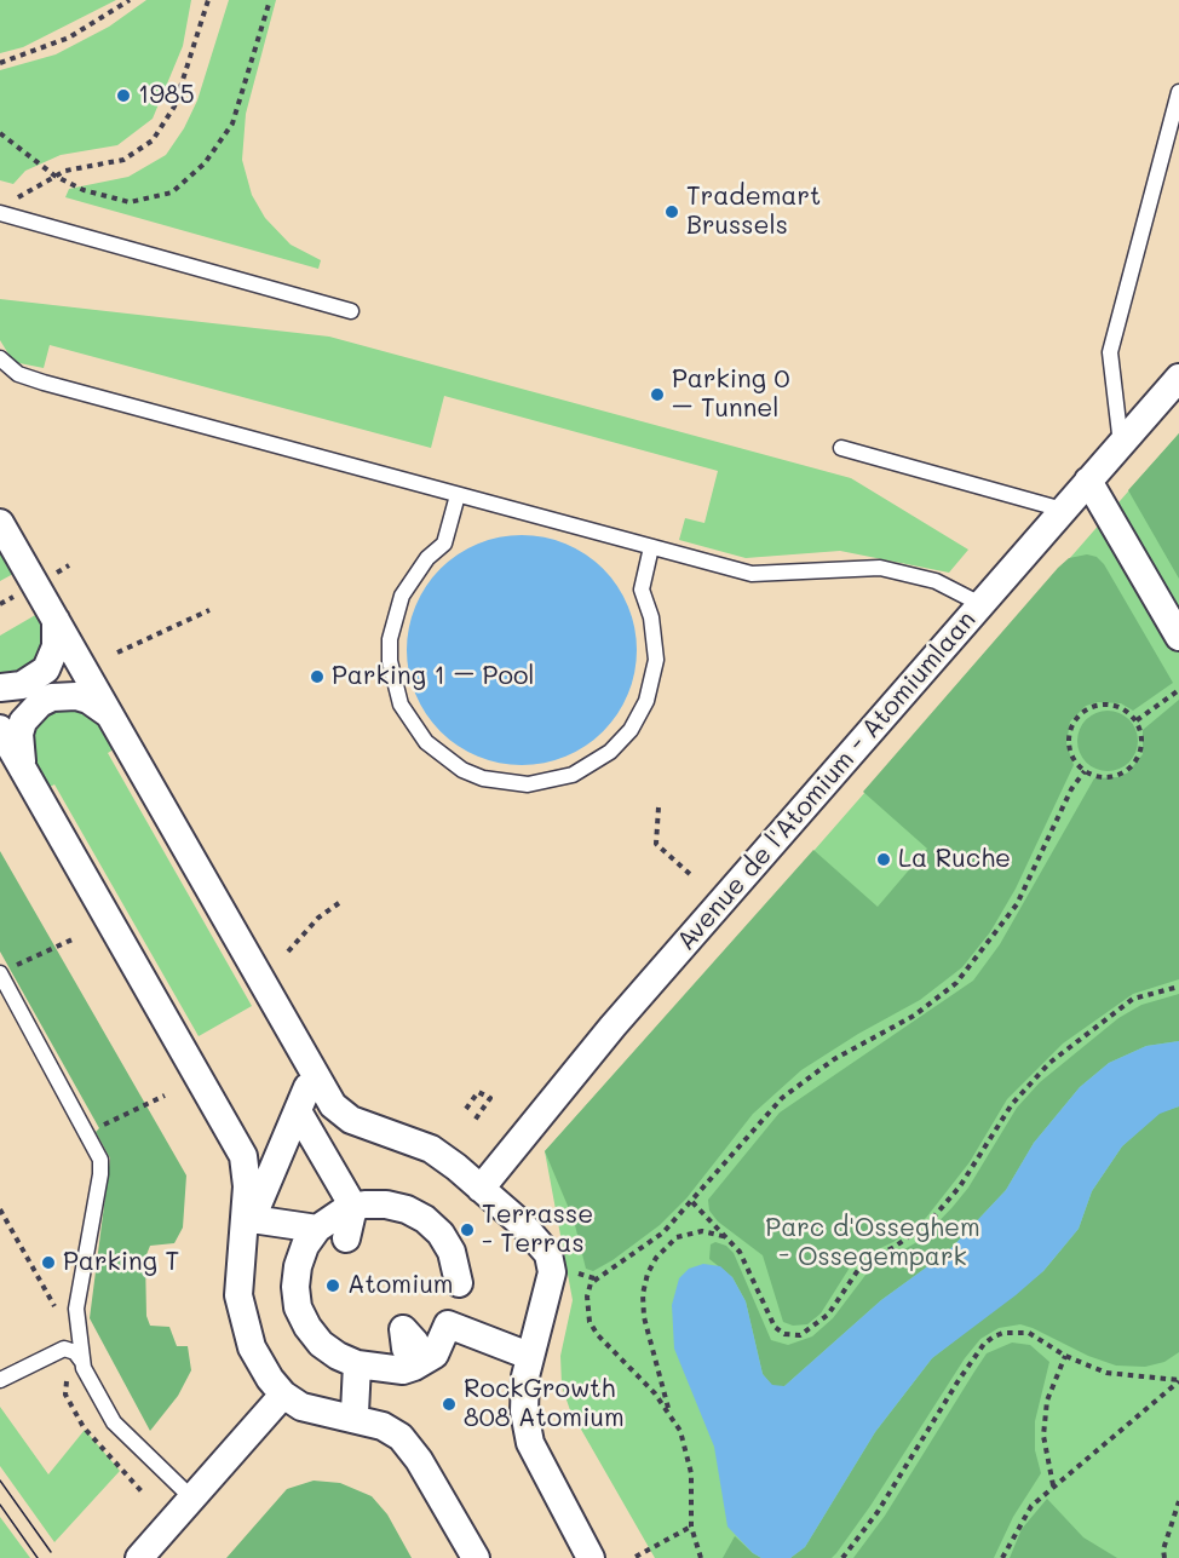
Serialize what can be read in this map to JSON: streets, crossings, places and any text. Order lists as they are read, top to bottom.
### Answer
{
  "streets": {
    "street": ["Avenue de l'Atomium - Atomiumlaan"]
  },
  "parks": ["Parc d'Osseghem - Ossegempark"],
  "places": [
    "1985",
    "Trademart Brussels",
    "Parking 0 – Tunnel",
    "Parking 1 – Pool",
    "La Ruche",
    "Terrasse - Terras",
    "Parking T",
    "Atomium",
    "RockGrowth 808 Atomium"
  ]
}
